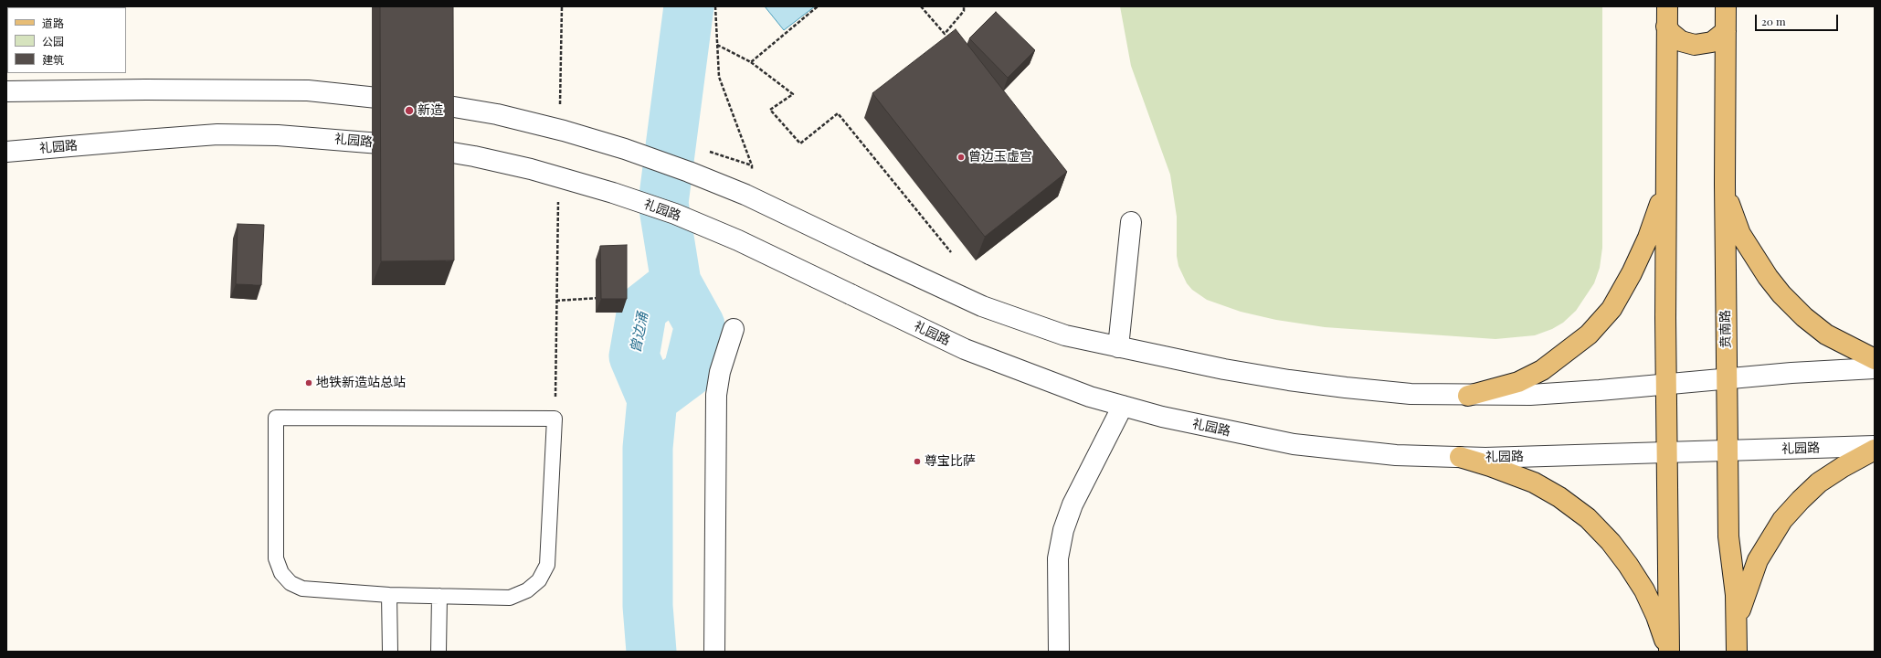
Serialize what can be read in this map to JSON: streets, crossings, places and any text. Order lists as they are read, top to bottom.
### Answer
{
  "streets": {
    "main road": ["贲南路"],
    "street": ["礼园路"]
  },
  "crossings": [
    ["礼园路", "贲南路"]
  ],
  "water": ["曾边涌"],
  "places": [
    "新造",
    "曾边玉虚宫",
    "地铁新造站总站",
    "尊宝比萨"
  ],
  "legend": ["道路", "公园", "建筑"],
  "scale_bar": "20 m"
}
